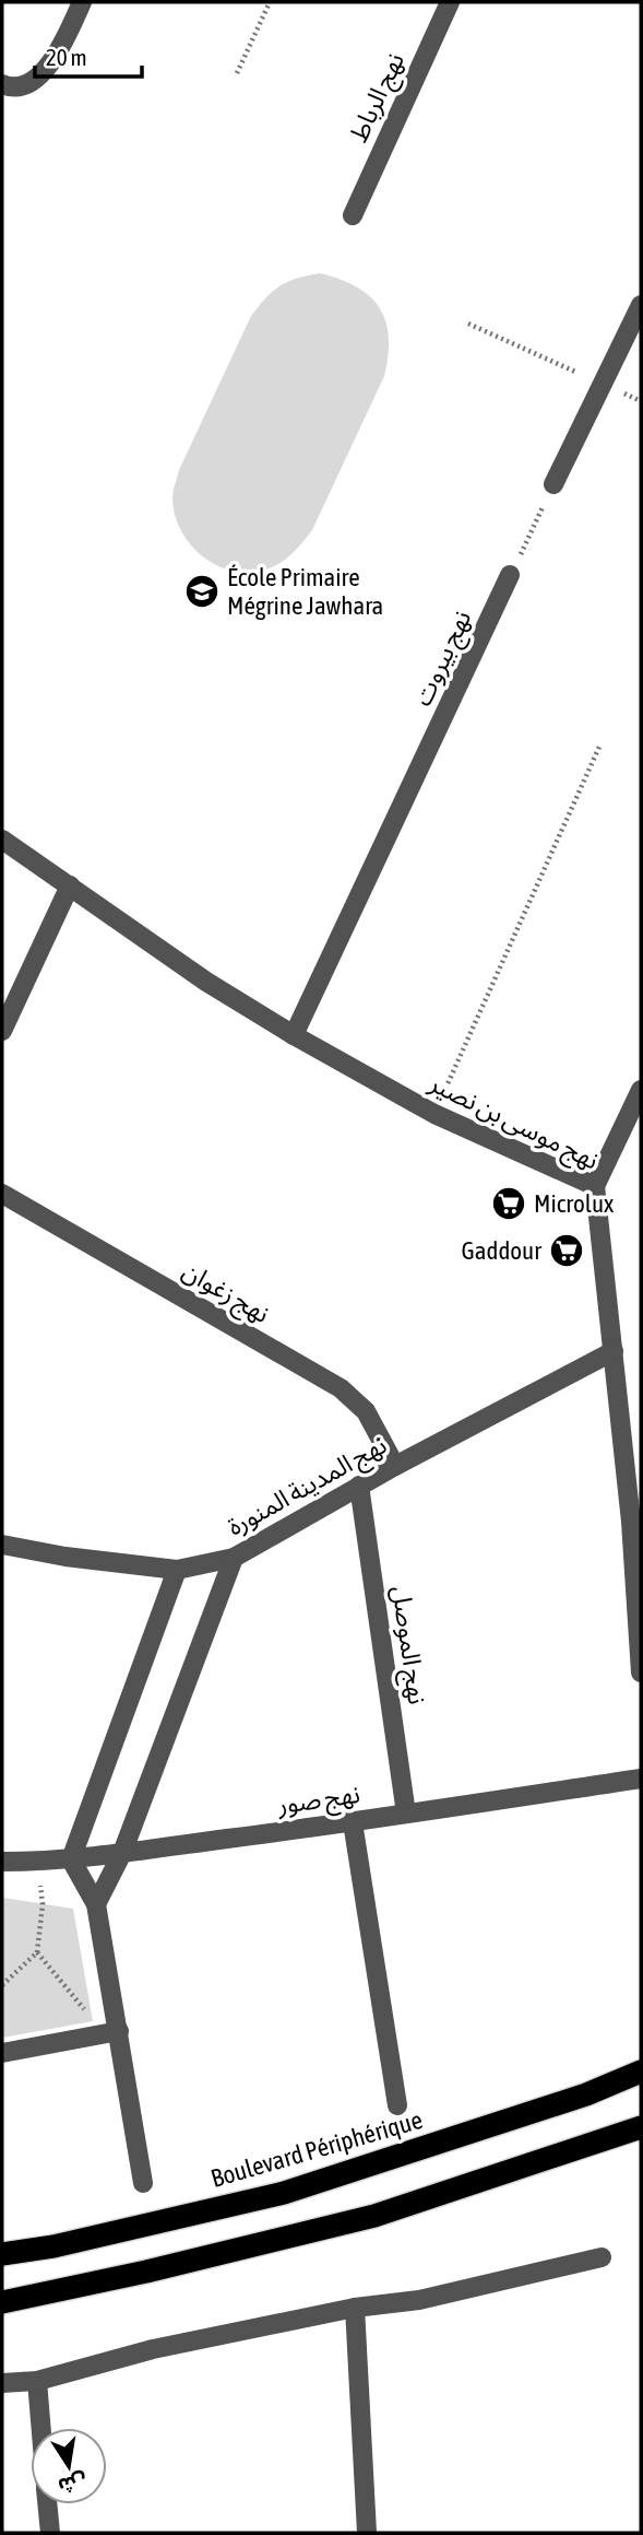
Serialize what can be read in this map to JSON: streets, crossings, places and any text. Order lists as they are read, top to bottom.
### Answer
{
  "streets": {
    "highway": ["Boulevard Périphérique"],
    "street": [
      "نهج الرباط",
      "نهج بيروت",
      "نهج موسى بن نصير",
      "نهج زغوان",
      "نهج المدينة المنورة",
      "نهج الموصل",
      "نهج صور"
    ]
  },
  "crossings": [
    ["نهج بيروت", "نهج موسى بن نصير"],
    ["نهج موسى بن نصير", "نهج المدينة المنورة"],
    ["نهج زغوان", "نهج المدينة المنورة"],
    ["نهج المدينة المنورة", "نهج الموصل"],
    ["نهج الموصل", "نهج صور"]
  ],
  "places": {
    "school or university": ["École Primaire Mégrine Jawhara"],
    "supermarket": ["Microlux", "Gaddour"]
  },
  "scale_bar": "20 m",
  "north": "bottom"
}
